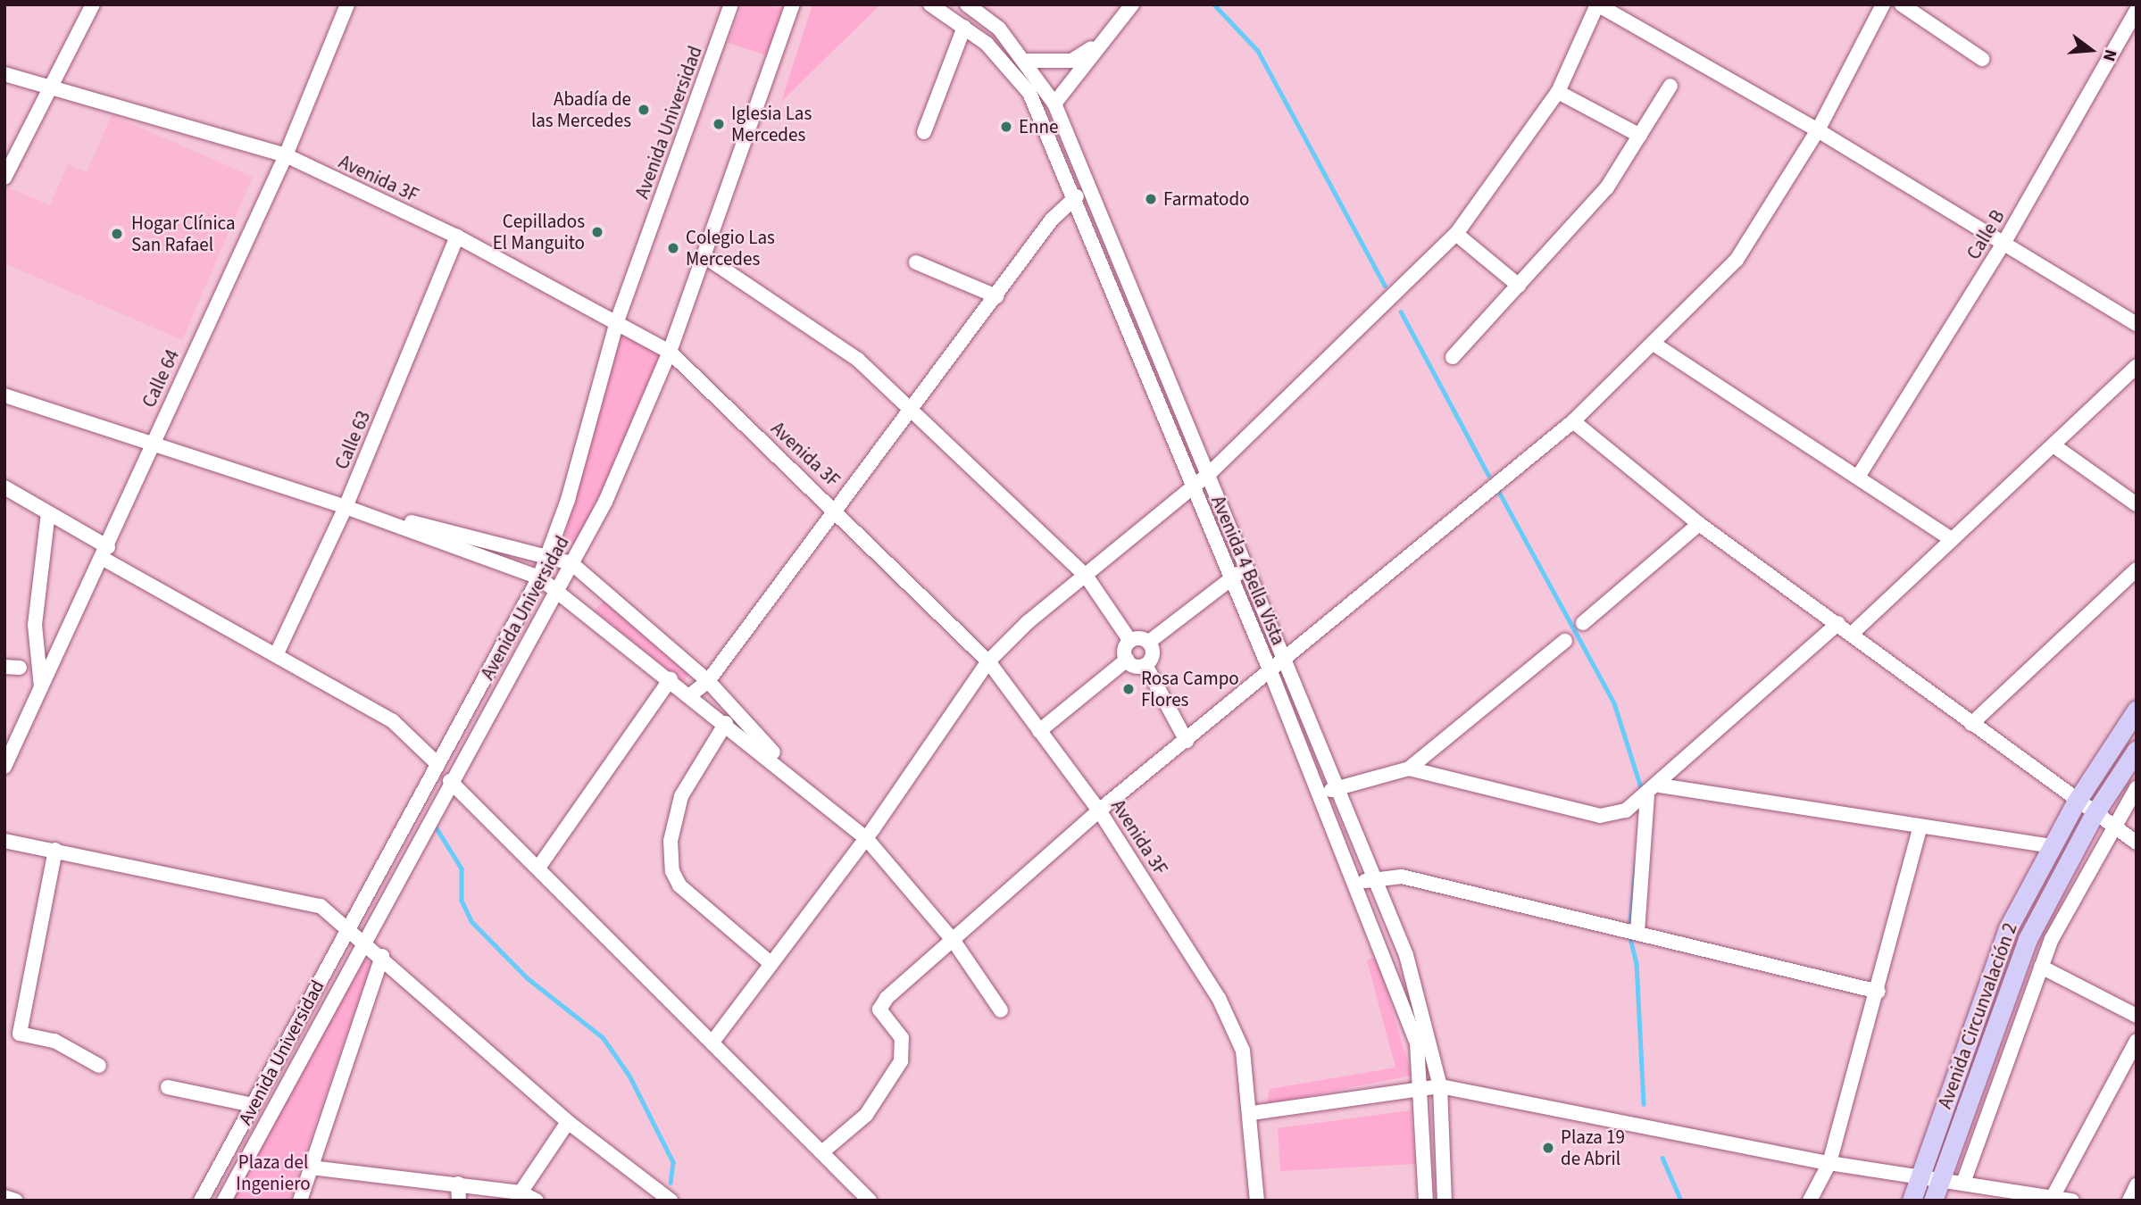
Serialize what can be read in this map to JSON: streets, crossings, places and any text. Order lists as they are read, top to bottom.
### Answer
{
  "streets": {
    "main road": ["Avenida Circunvalación 2"],
    "street": [
      "Avenida Universidad",
      "Avenida 3F",
      "Calle B",
      "Calle 64",
      "Calle 63",
      "Avenida 4 Bella Vista"
    ]
  },
  "crossings": [
    ["Avenida Universidad", "Avenida 3F"],
    ["Avenida 3F", "Calle 64"],
    ["Avenida 3F", "Calle 63"]
  ],
  "parks": ["Plaza del Ingeniero"],
  "places": [
    "Abadía de las Mercedes",
    "Iglesia Las Mercedes",
    "Enne",
    "Farmatodo",
    "Cepillados El Manguito",
    "Hogar Clínica San Rafael",
    "Colegio Las Mercedes",
    "Rosa Campo Flores",
    "Plaza 19 de Abril"
  ],
  "north": "right"
}
